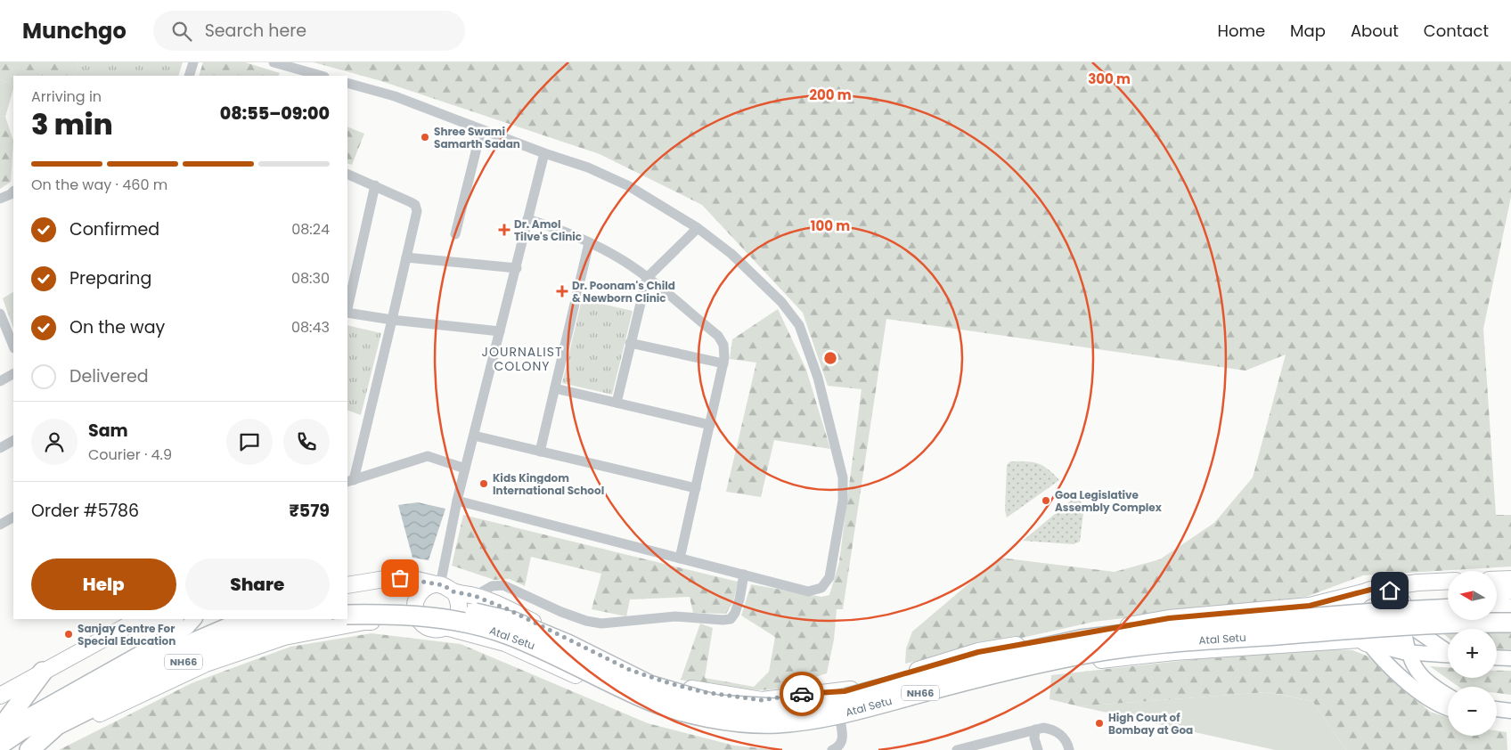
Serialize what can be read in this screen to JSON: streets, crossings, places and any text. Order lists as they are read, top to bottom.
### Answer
{
  "streets": {
    "highway": ["Atal Setu", "NH66"]
  },
  "districts": ["JOURNALIST COLONY"],
  "places": {
    "other": [
      "Shree Swami Samarth Sadan",
      "Kids Kingdom International School",
      "Goa Legislative Assembly Complex",
      "Sanjay Centre For Special Education",
      "High Court of Bombay at Goa"
    ],
    "health": ["Dr. Amol Tilve's Clinic", "Dr. Poonam's Child & Newborn Clinic"]
  },
  "north": "left",
  "page": {
    "header": "Munchgo",
    "search": "Search here",
    "nav": [
      "Home",
      "Map",
      "About",
      "Contact"
    ],
    "heading": ["3 min", "Arriving in", "08:55–09:00"],
    "panel": [
      "Sam",
      "Courier · 4.9",
      "Order #5786",
      "₹579"
    ],
    "bar": "On the way · 460 m",
    "list": [
      ["Confirmed", "08:24"],
      ["Preparing", "08:30"],
      ["On the way", "08:43"],
      "Delivered"
    ],
    "buttons": ["Help", "Share"],
    "map_buttons": ["+", "−"]
  },
  "rings": ["300 m", "200 m", "100 m"]
}
